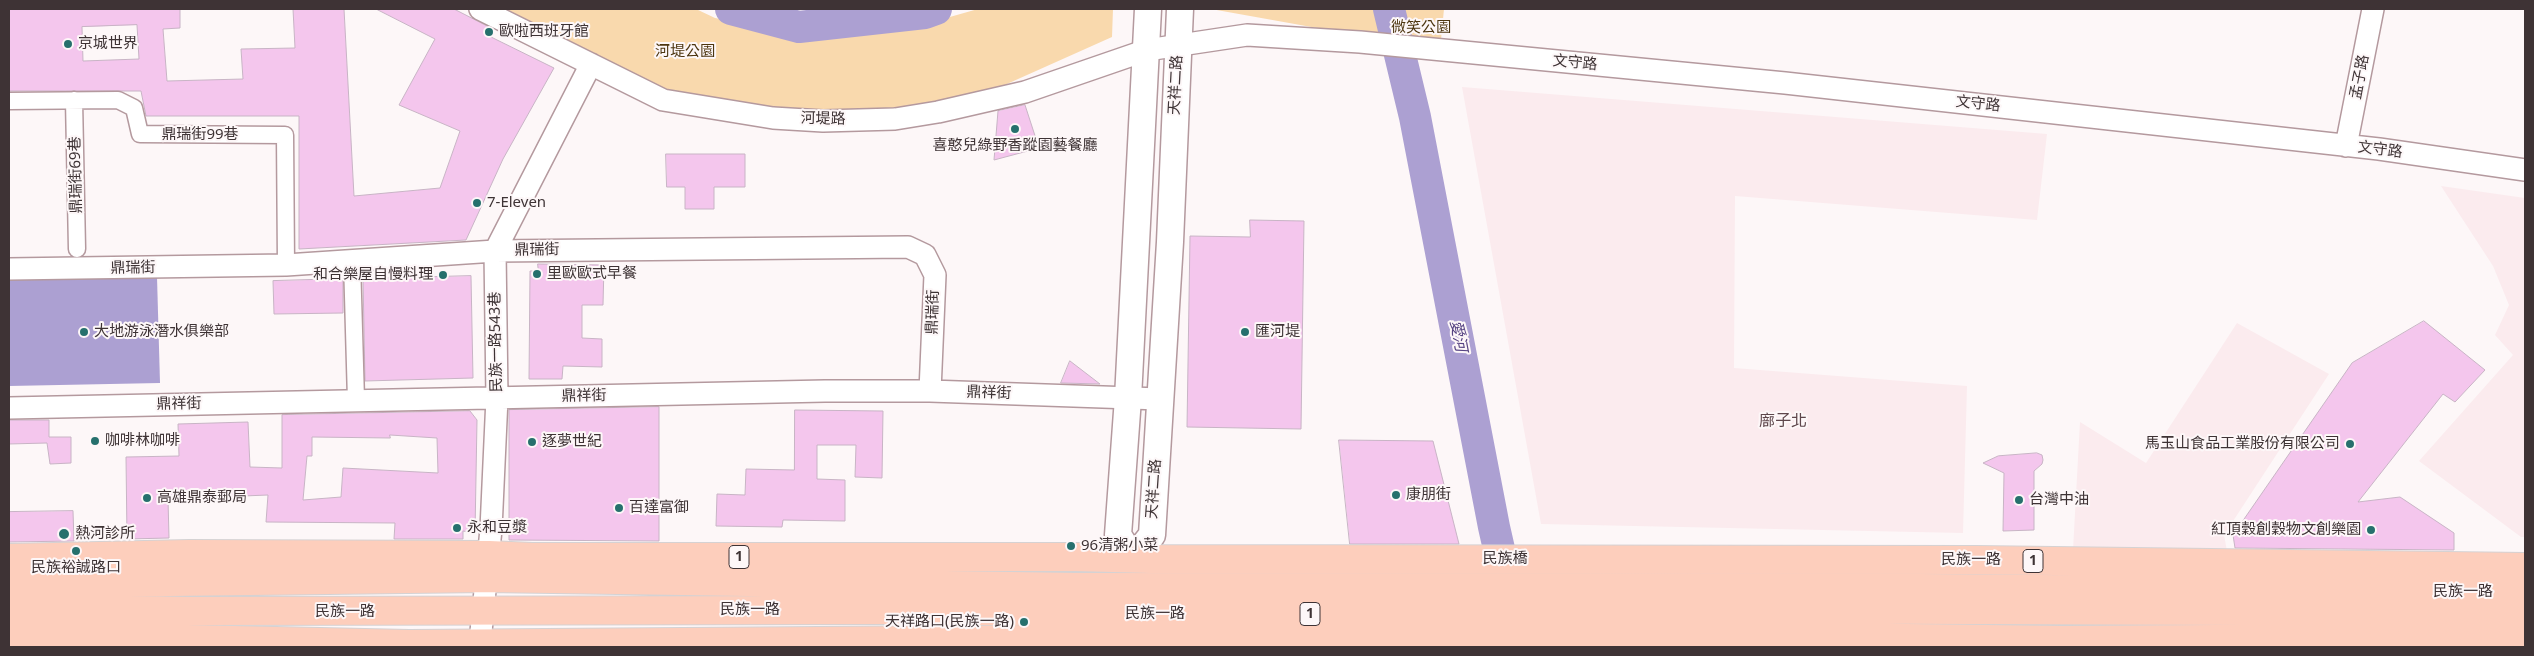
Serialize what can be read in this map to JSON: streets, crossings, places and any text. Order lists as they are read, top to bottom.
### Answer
{
  "streets": {
    "main road": ["1", "民族橋", "民族一路"],
    "street": [
      "文守路",
      "孟子路",
      "天祥二路",
      "河堤路",
      "鼎瑞街99巷",
      "鼎瑞街69巷",
      "鼎瑞街",
      "民族一路543巷",
      "鼎祥街"
    ]
  },
  "crossings": [
    ["文守路", "孟子路"],
    ["文守路", "天祥二路"],
    ["文守路", "河堤路"],
    ["天祥二路", "河堤路"],
    ["天祥二路", "鼎祥街"],
    ["天祥二路", "民族一路"],
    ["河堤路", "民族一路543巷"],
    ["鼎瑞街99巷", "鼎瑞街69巷"],
    ["鼎瑞街99巷", "鼎瑞街"],
    ["鼎瑞街", "民族一路543巷"],
    ["鼎瑞街", "鼎祥街"],
    ["民族一路543巷", "鼎祥街"],
    ["民族一路543巷", "民族一路"],
    ["民族橋", "民族一路"]
  ],
  "districts": ["廍子北"],
  "water": ["愛河"],
  "parks": ["微笑公園", "河堤公園"],
  "places": [
    "歐啦西班牙館",
    "京城世界",
    "喜憨兒綠野香蹤園藝餐廳",
    "7-Eleven",
    "里歐歐式早餐",
    "和合樂屋自慢料理",
    "大地游泳潛水俱樂部",
    "匯河堤",
    "咖啡林咖啡",
    "逐夢世紀",
    "馬玉山食品工業股份有限公司",
    "康朋街",
    "高雄鼎泰郵局",
    "台灣中油",
    "百達富御",
    "永和豆漿",
    "紅頂穀創穀物文創樂園",
    "熱河診所",
    "96清粥小菜",
    "民族裕誠路口",
    "天祥路口(民族一路)"
  ]
}
